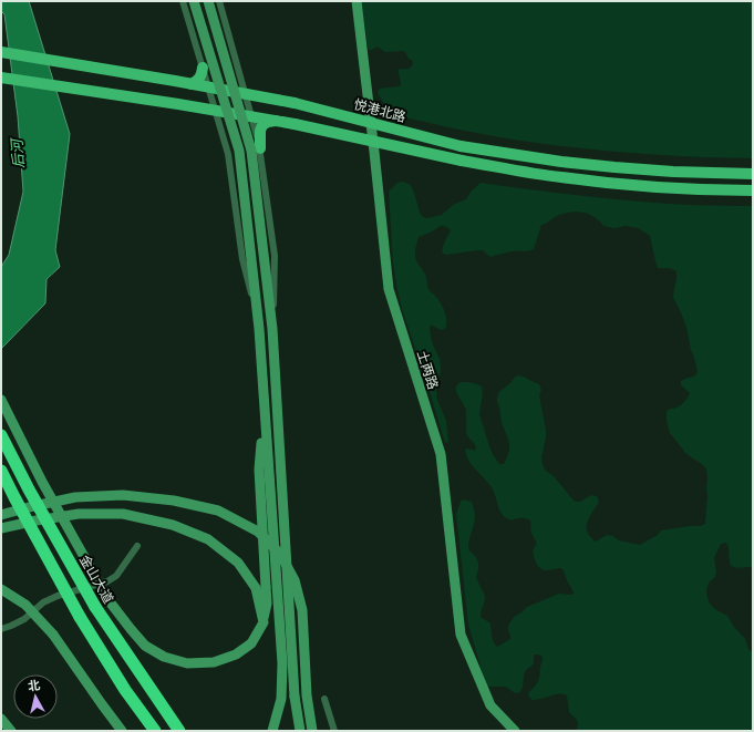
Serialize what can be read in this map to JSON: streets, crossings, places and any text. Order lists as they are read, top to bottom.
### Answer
{
  "streets": {
    "highway": ["金山大道"],
    "main road": ["悦港北路", "土两路"]
  },
  "water": ["后河"],
  "north": "top"
}
